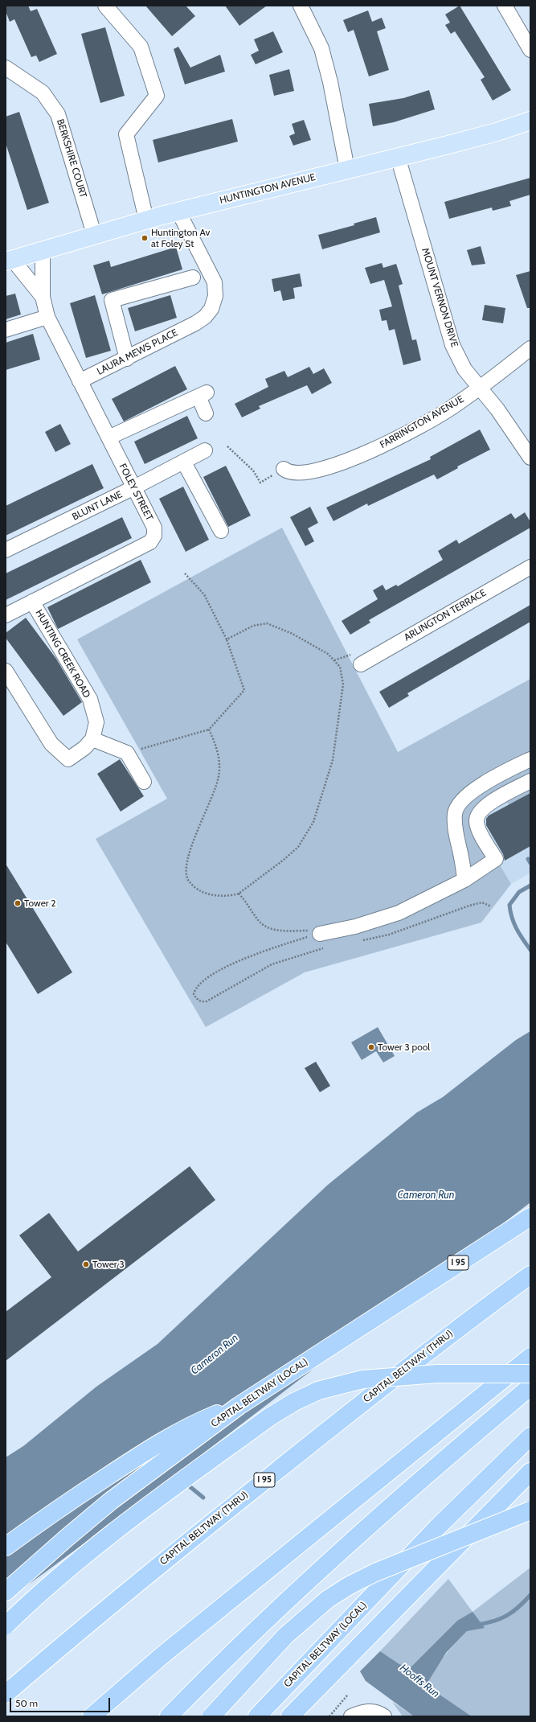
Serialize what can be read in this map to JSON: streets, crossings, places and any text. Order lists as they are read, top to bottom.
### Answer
{
  "streets": {
    "highway": ["I 95", "CAPITAL BELTWAY (THRU)", "CAPITAL BELTWAY (LOCAL)"],
    "main road": ["HUNTINGTON AVENUE"],
    "street": [
      "BERKSHIRE COURT",
      "MOUNT VERNON DRIVE",
      "LAURA MEWS PLACE",
      "FARRINGTON AVENUE",
      "FOLEY STREET",
      "BLUNT LANE",
      "ARLINGTON TERRACE",
      "HUNTING CREEK ROAD"
    ]
  },
  "crossings": [
    ["BERKSHIRE COURT", "HUNTINGTON AVENUE"],
    ["HUNTINGTON AVENUE", "MOUNT VERNON DRIVE"],
    ["HUNTINGTON AVENUE", "LAURA MEWS PLACE"],
    ["HUNTINGTON AVENUE", "FOLEY STREET"],
    ["MOUNT VERNON DRIVE", "FARRINGTON AVENUE"],
    ["LAURA MEWS PLACE", "FOLEY STREET"],
    ["FOLEY STREET", "BLUNT LANE"],
    ["FOLEY STREET", "HUNTING CREEK ROAD"]
  ],
  "water": ["Cameron Run", "Hooffs Run"],
  "places": [
    "Huntington Av at Foley St",
    "Tower 2",
    "Tower 3 pool",
    "Tower 3"
  ],
  "scale_bar": "50 m"
}
